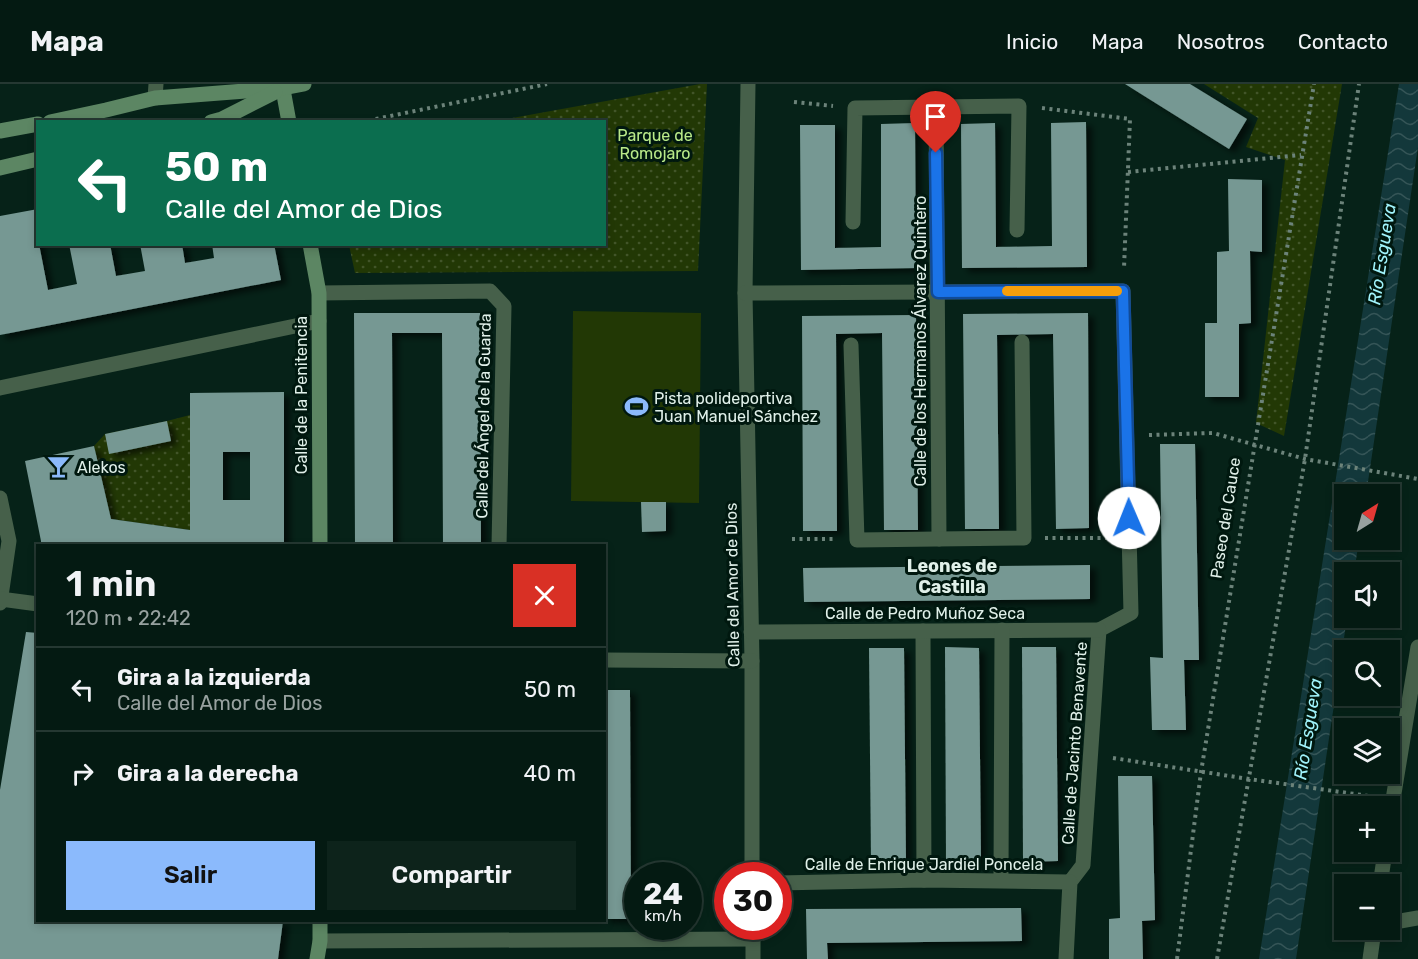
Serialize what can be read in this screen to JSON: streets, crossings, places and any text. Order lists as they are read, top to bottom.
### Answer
{
  "streets": {
    "main road": ["Calle de la Penitencia"],
    "street": [
      "Calle de los Hermanos Álvarez Quintero",
      "Calle del Ángel de la Guarda",
      "Calle del Amor de Dios",
      "Calle de Pedro Muñoz Seca",
      "Calle de Jacinto Benavente",
      "Calle de Enrique Jardiel Poncela"
    ],
    "path": ["Paseo del Cauce"]
  },
  "crossings": [
    ["Calle de la Penitencia", "Calle del Ángel de la Guarda"],
    ["Calle del Amor de Dios", "Calle de Pedro Muñoz Seca"],
    ["Calle de Pedro Muñoz Seca", "Calle de Jacinto Benavente"],
    ["Calle de Jacinto Benavente", "Calle de Enrique Jardiel Poncela"]
  ],
  "districts": ["Leones de Castilla"],
  "water": ["Río Esgueva"],
  "parks": ["Parque de Romojaro"],
  "places": {
    "sports": ["Pista polideportiva Juan Manuel Sánchez"],
    "bar": ["Alekos"]
  },
  "north": "top right",
  "page": {
    "header": "Mapa",
    "nav": [
      "Inicio",
      "Mapa",
      "Nosotros",
      "Contacto"
    ],
    "turn": ["50 m", "Calle del Amor de Dios"],
    "map_buttons": ["+", "−"],
    "heading": ["1 min", "120 m · 22:42"],
    "list": [
      {
        "name": "Gira a la izquierda",
        "note": "Calle del Amor de Dios",
        "value": "50 m"
      },
      {
        "name": "Gira a la derecha",
        "value": "40 m"
      }
    ],
    "buttons": ["Salir", "Compartir"],
    "speed": "24 km/h",
    "limit": "30"
  }
}
